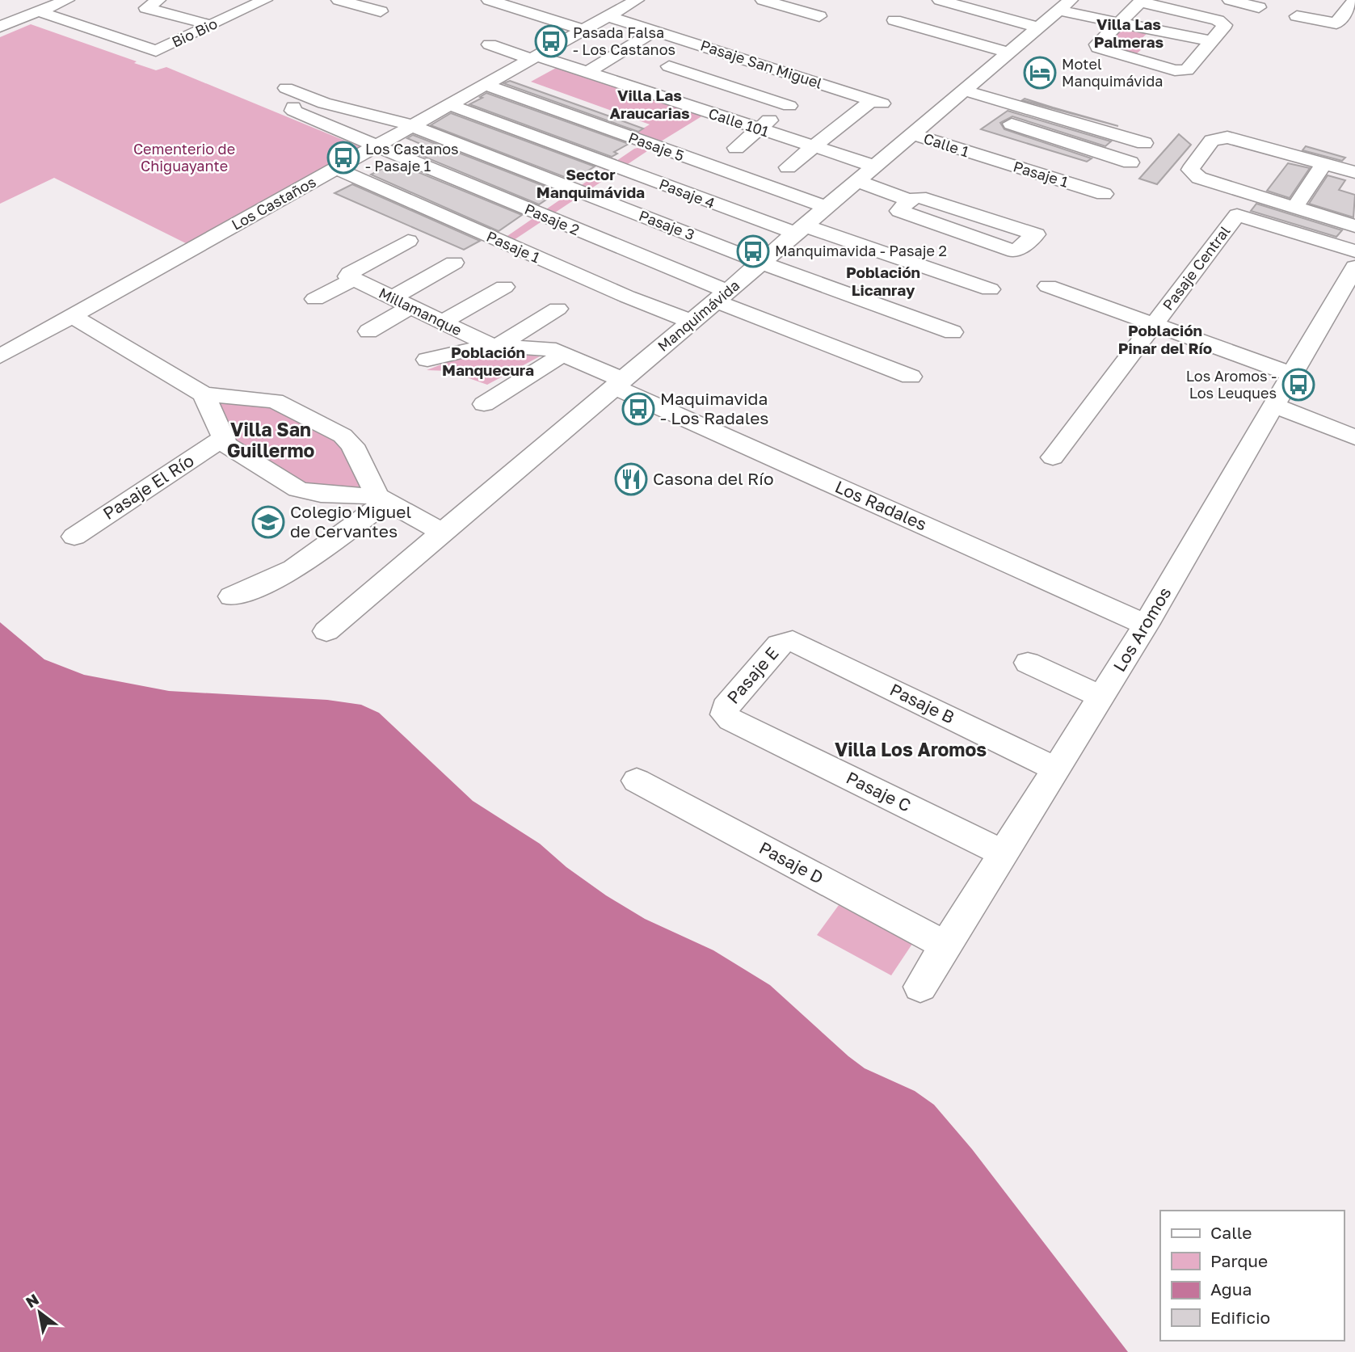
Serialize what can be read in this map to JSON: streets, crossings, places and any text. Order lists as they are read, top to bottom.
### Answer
{
  "streets": {
    "street": [
      "Bio Bio",
      "Pasaje San Miguel",
      "Calle 101",
      "Calle 1",
      "Pasaje 5",
      "Pasaje 1",
      "Pasaje 4",
      "Los Castaños",
      "Pasaje 2",
      "Pasaje 3",
      "Pasaje Central",
      "Millamanque",
      "Manquimávida",
      "Pasaje El Río",
      "Los Radales",
      "Los Aromos",
      "Pasaje E",
      "Pasaje B",
      "Pasaje C",
      "Pasaje D"
    ]
  },
  "crossings": [
    ["Pasaje San Miguel", "Calle 101"],
    ["Pasaje San Miguel", "Los Castaños"],
    ["Calle 101", "Los Castaños"],
    ["Calle 101", "Manquimávida"],
    ["Calle 1", "Pasaje 1"],
    ["Calle 1", "Manquimávida"],
    ["Pasaje 5", "Los Castaños"],
    ["Pasaje 5", "Manquimávida"],
    ["Pasaje 1", "Los Castaños"],
    ["Pasaje 1", "Pasaje 2"],
    ["Pasaje 1", "Manquimávida"],
    ["Pasaje 4", "Los Castaños"],
    ["Pasaje 4", "Manquimávida"],
    ["Los Castaños", "Pasaje 2"],
    ["Los Castaños", "Pasaje 3"],
    ["Pasaje 2", "Pasaje 3"],
    ["Pasaje 2", "Manquimávida"],
    ["Pasaje 3", "Manquimávida"],
    ["Millamanque", "Manquimávida"],
    ["Millamanque", "Los Radales"],
    ["Manquimávida", "Los Radales"],
    ["Los Radales", "Los Aromos"],
    ["Los Aromos", "Pasaje B"],
    ["Los Aromos", "Pasaje C"],
    ["Los Aromos", "Pasaje D"],
    ["Pasaje E", "Pasaje B"],
    ["Pasaje E", "Pasaje C"]
  ],
  "districts": [
    "Villa Las Palmeras",
    "Villa Las Araucarias",
    "Sector Manquimávida",
    "Población Licanray",
    "Población Pinar del Río",
    "Población Manquecura",
    "Villa San Guillermo",
    "Villa Los Aromos"
  ],
  "parks": ["Cementerio de Chiguayante"],
  "places": {
    "bus stop": [
      "Pasada Falsa - Los Castanos",
      "Los Castanos - Pasaje 1",
      "Manquimavida - Pasaje 2",
      "Los Aromos - Los Leuques",
      "Maquimavida - Los Radales"
    ],
    "hotel": ["Motel Manquimávida"],
    "restaurant": ["Casona del Río"],
    "school or university": ["Colegio Miguel de Cervantes"]
  },
  "legend": [
    "Calle",
    "Parque",
    "Agua",
    "Edificio"
  ],
  "north": "top left"
}
